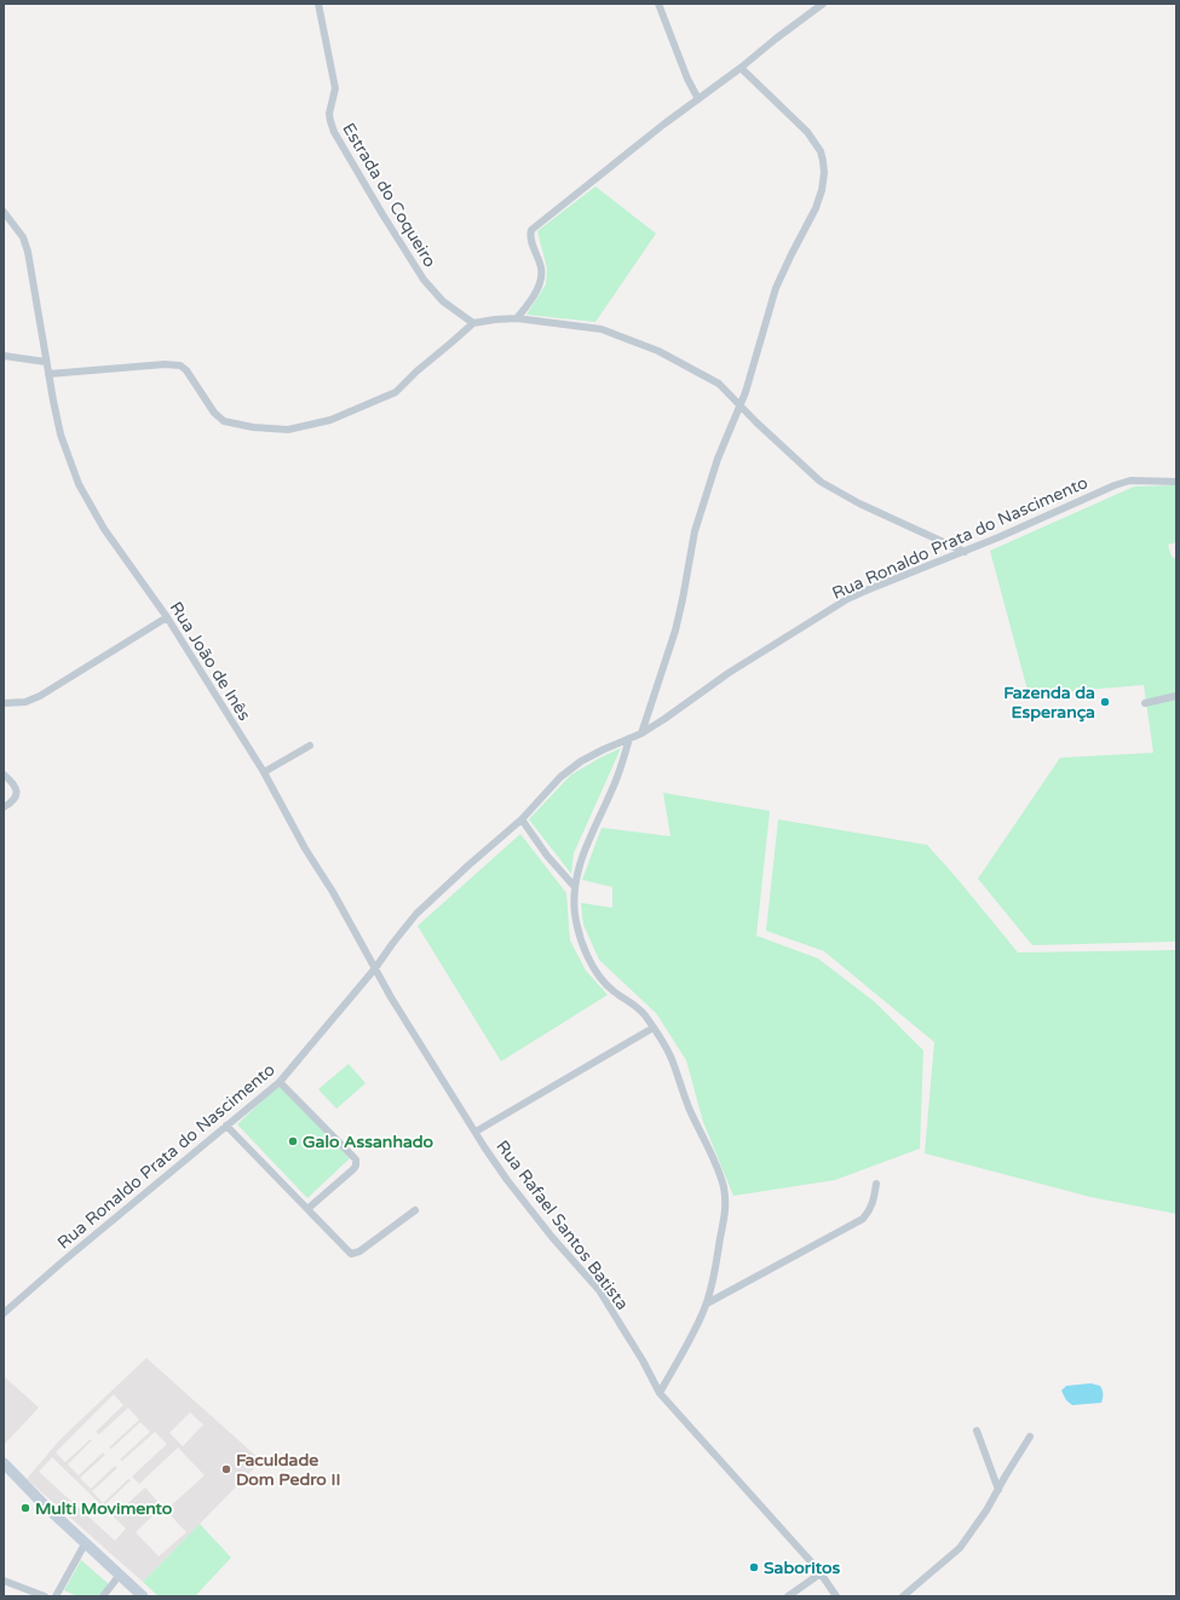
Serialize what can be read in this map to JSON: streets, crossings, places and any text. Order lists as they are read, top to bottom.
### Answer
{
  "streets": {
    "street": [
      "Estrada do Coqueiro",
      "Rua Ronaldo Prata do Nascimento",
      "Rua João de Inês",
      "Rua Rafael Santos Batista"
    ]
  },
  "crossings": [
    ["Rua Ronaldo Prata do Nascimento", "Rua João de Inês"],
    ["Rua Ronaldo Prata do Nascimento", "Rua Rafael Santos Batista"],
    ["Rua João de Inês", "Rua Rafael Santos Batista"]
  ],
  "places": [
    "Fazenda da Esperança",
    "Galo Assanhado",
    "Faculdade Dom Pedro II",
    "Multi Movimento",
    "Saboritos"
  ]
}
